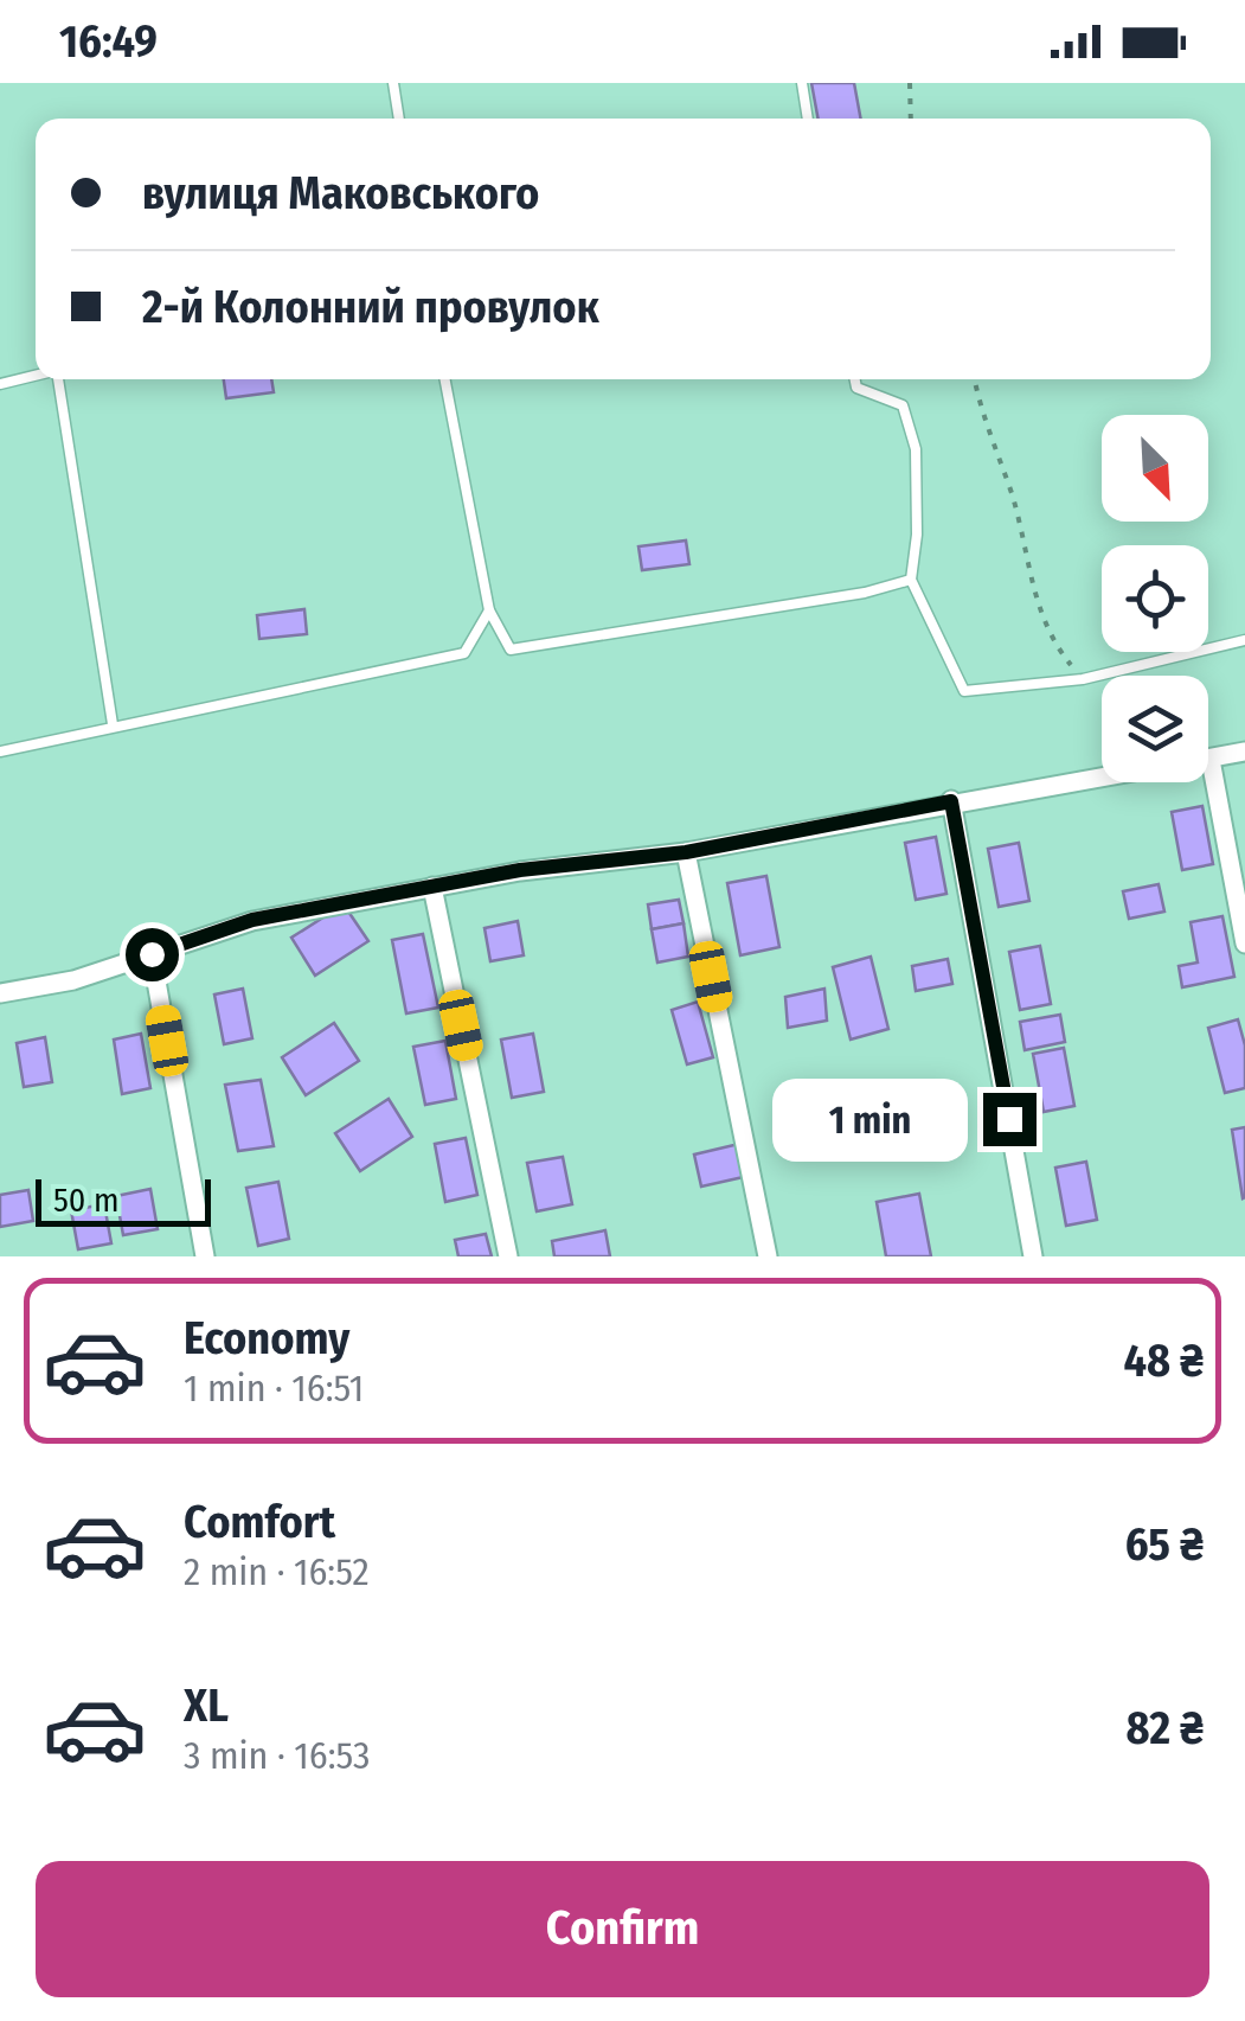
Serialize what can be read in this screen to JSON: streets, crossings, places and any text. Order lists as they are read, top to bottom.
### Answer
{
  "scale_bar": "50 m",
  "north": "bottom right",
  "page": {
    "status": "16:49",
    "banner": ["вулиця Маковського", "2-й Колонний провулок"],
    "bubble": "1 min",
    "scale": "50 m",
    "list": [
      {
        "name": "Economy",
        "note": "1 min · 16:51",
        "value": "48 ₴"
      },
      {
        "name": "Comfort",
        "note": "2 min · 16:52",
        "value": "65 ₴"
      },
      {
        "name": "XL",
        "note": "3 min · 16:53",
        "value": "82 ₴"
      }
    ],
    "buttons": "Confirm"
  }
}
